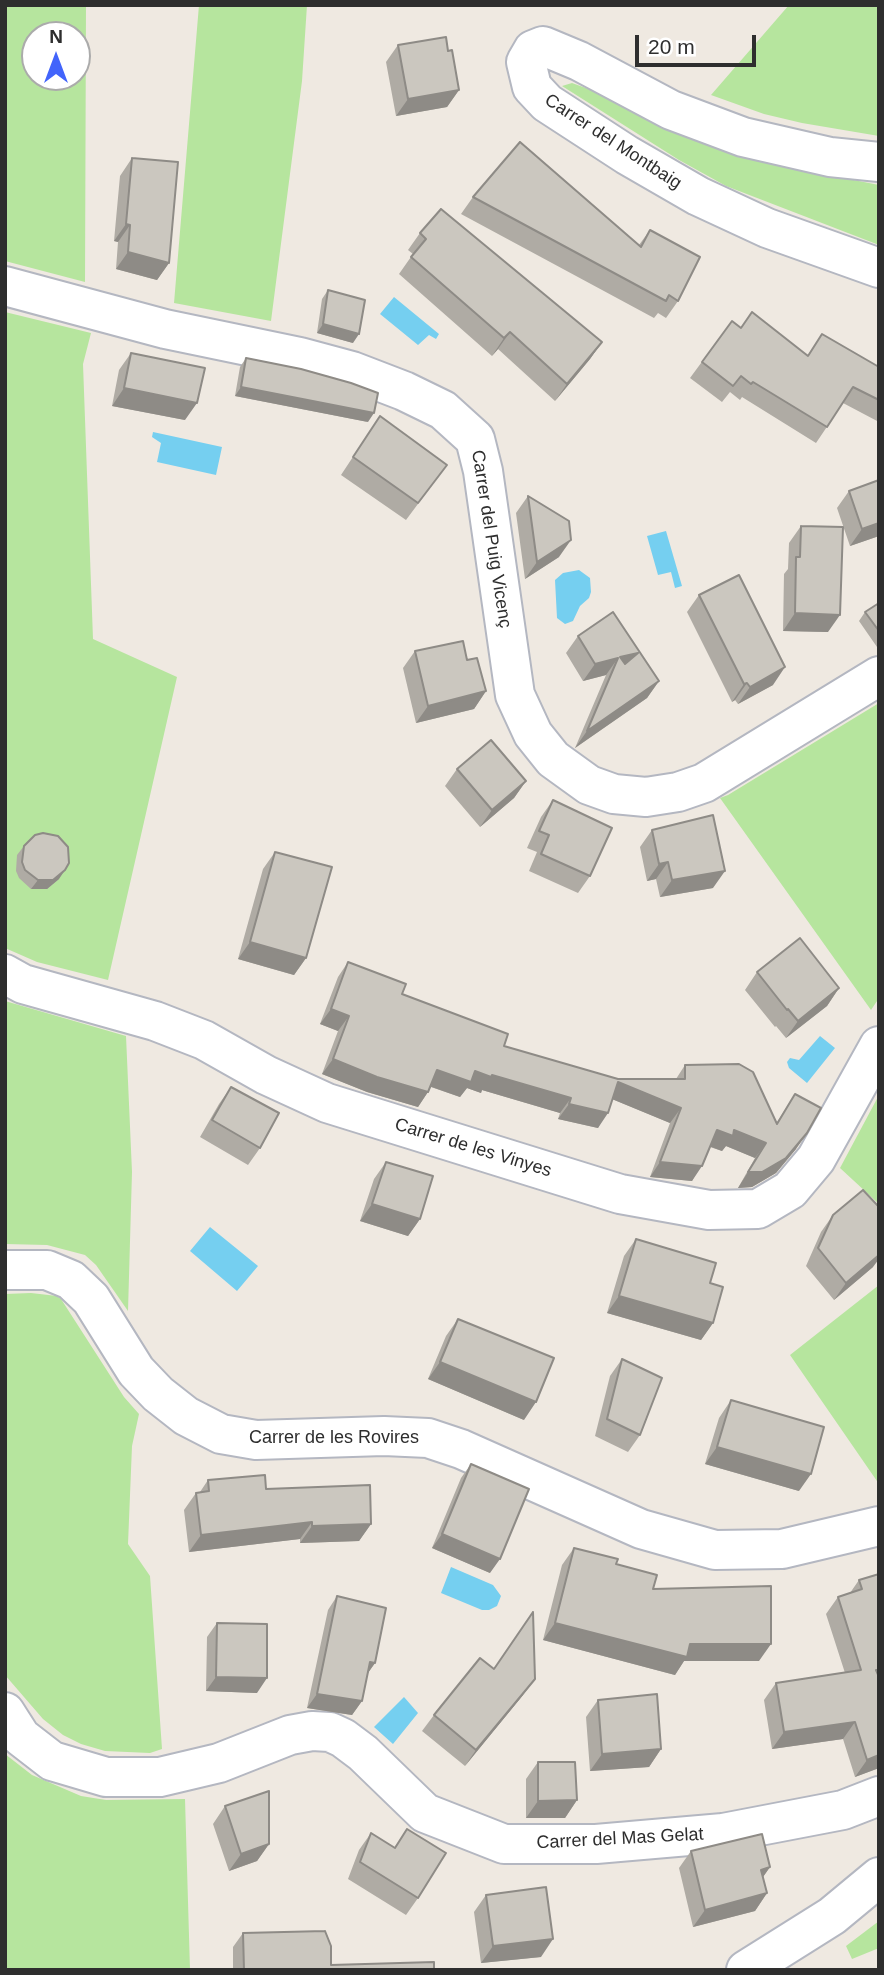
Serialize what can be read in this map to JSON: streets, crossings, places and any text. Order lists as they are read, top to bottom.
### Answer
{
  "streets": {
    "street": [
      "Carrer del Montbaig",
      "Carrer del Puig Vicenç",
      "Carrer de les Vinyes",
      "Carrer de les Rovires",
      "Carrer del Mas Gelat"
    ]
  },
  "scale_bar": "20 m",
  "north": "top"
}
